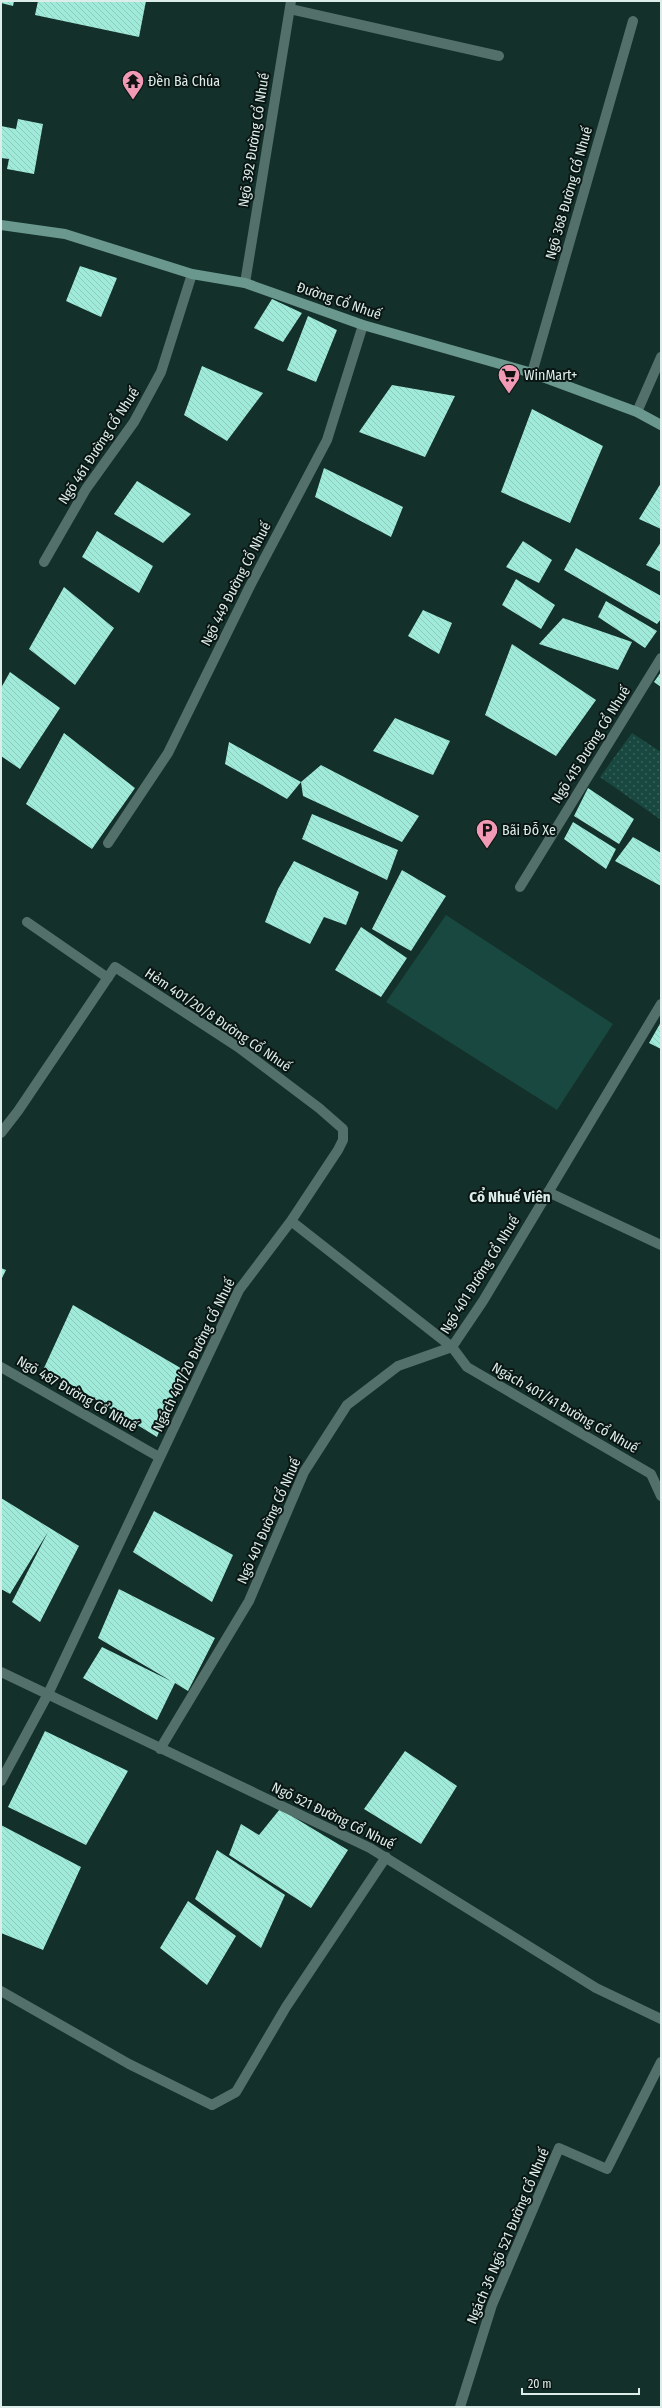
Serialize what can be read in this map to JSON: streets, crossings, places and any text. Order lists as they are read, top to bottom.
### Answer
{
  "streets": {
    "main road": ["Đường Cổ Nhuế"],
    "street": [
      "Ngõ 392 Đường Cổ Nhuế",
      "Ngõ 368 Đường Cổ Nhuế",
      "Ngõ 461 Đường Cổ Nhuế",
      "Ngõ 449 Đường Cổ Nhuế",
      "Ngõ 415 Đường Cổ Nhuế",
      "Hẻm 401/20/8 Đường Cổ Nhuế",
      "Ngõ 401 Đường Cổ Nhuế",
      "Ngách 401/20 Đường Cổ Nhuế",
      "Ngõ 487 Đường Cổ Nhuế",
      "Ngách 401/41 Đường Cổ Nhuế",
      "Ngõ 521 Đường Cổ Nhuế",
      "Ngách 36 Ngõ 521 Đường Cổ Nhuế"
    ]
  },
  "crossings": [
    ["Ngõ 392 Đường Cổ Nhuế", "Đường Cổ Nhuế"],
    ["Ngõ 368 Đường Cổ Nhuế", "Đường Cổ Nhuế"],
    ["Đường Cổ Nhuế", "Ngõ 461 Đường Cổ Nhuế"],
    ["Đường Cổ Nhuế", "Ngõ 449 Đường Cổ Nhuế"],
    ["Hẻm 401/20/8 Đường Cổ Nhuế", "Ngách 401/20 Đường Cổ Nhuế"],
    ["Ngõ 401 Đường Cổ Nhuế", "Ngách 401/41 Đường Cổ Nhuế"],
    ["Ngõ 401 Đường Cổ Nhuế", "Ngõ 521 Đường Cổ Nhuế"],
    ["Ngách 401/20 Đường Cổ Nhuế", "Ngõ 487 Đường Cổ Nhuế"],
    ["Ngách 401/20 Đường Cổ Nhuế", "Ngõ 521 Đường Cổ Nhuế"]
  ],
  "districts": ["Cổ Nhuế Viên"],
  "places": {
    "temple": ["Đền Bà Chúa"],
    "supermarket": ["WinMart+"],
    "parking": ["Bãi Đỗ Xe"]
  },
  "scale_bar": "20 m"
}
